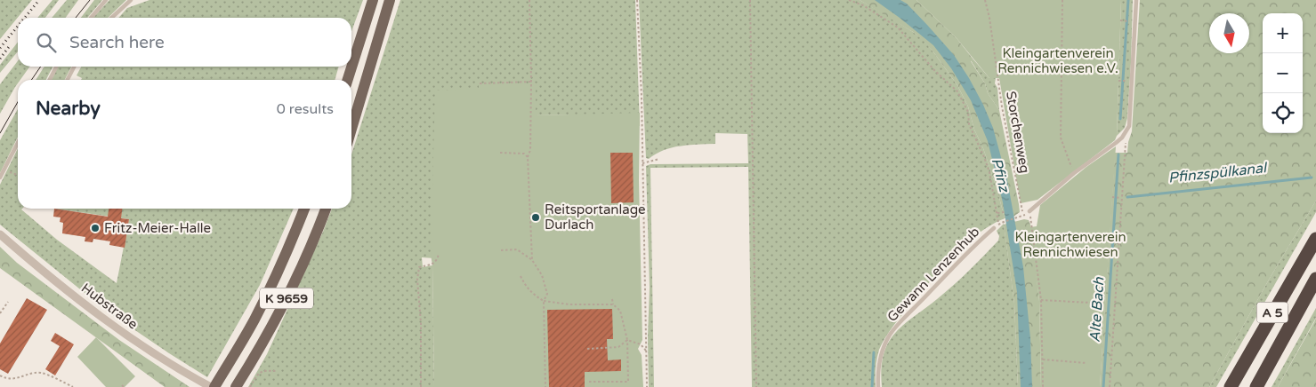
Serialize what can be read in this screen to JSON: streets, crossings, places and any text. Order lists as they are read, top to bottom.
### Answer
{
  "streets": {
    "highway": ["A 5"],
    "main road": ["K 9659"],
    "street": ["Hubstraße"],
    "lane": ["Gewann Lenzenhub"],
    "path": ["Storchenweg"]
  },
  "water": ["Pfinzspülkanal", "Pfinz", "Alte Bach"],
  "parks": ["Kleingartenverein Rennichwiesen e.V.", "Kleingartenverein Rennichwiesen"],
  "places": ["Reitsportanlage Durlach", "Fritz-Meier-Halle"],
  "north": "bottom",
  "page": {
    "map_buttons": ["+", "−"],
    "search": "Search here",
    "heading": ["Nearby", "0 results"]
  }
}
